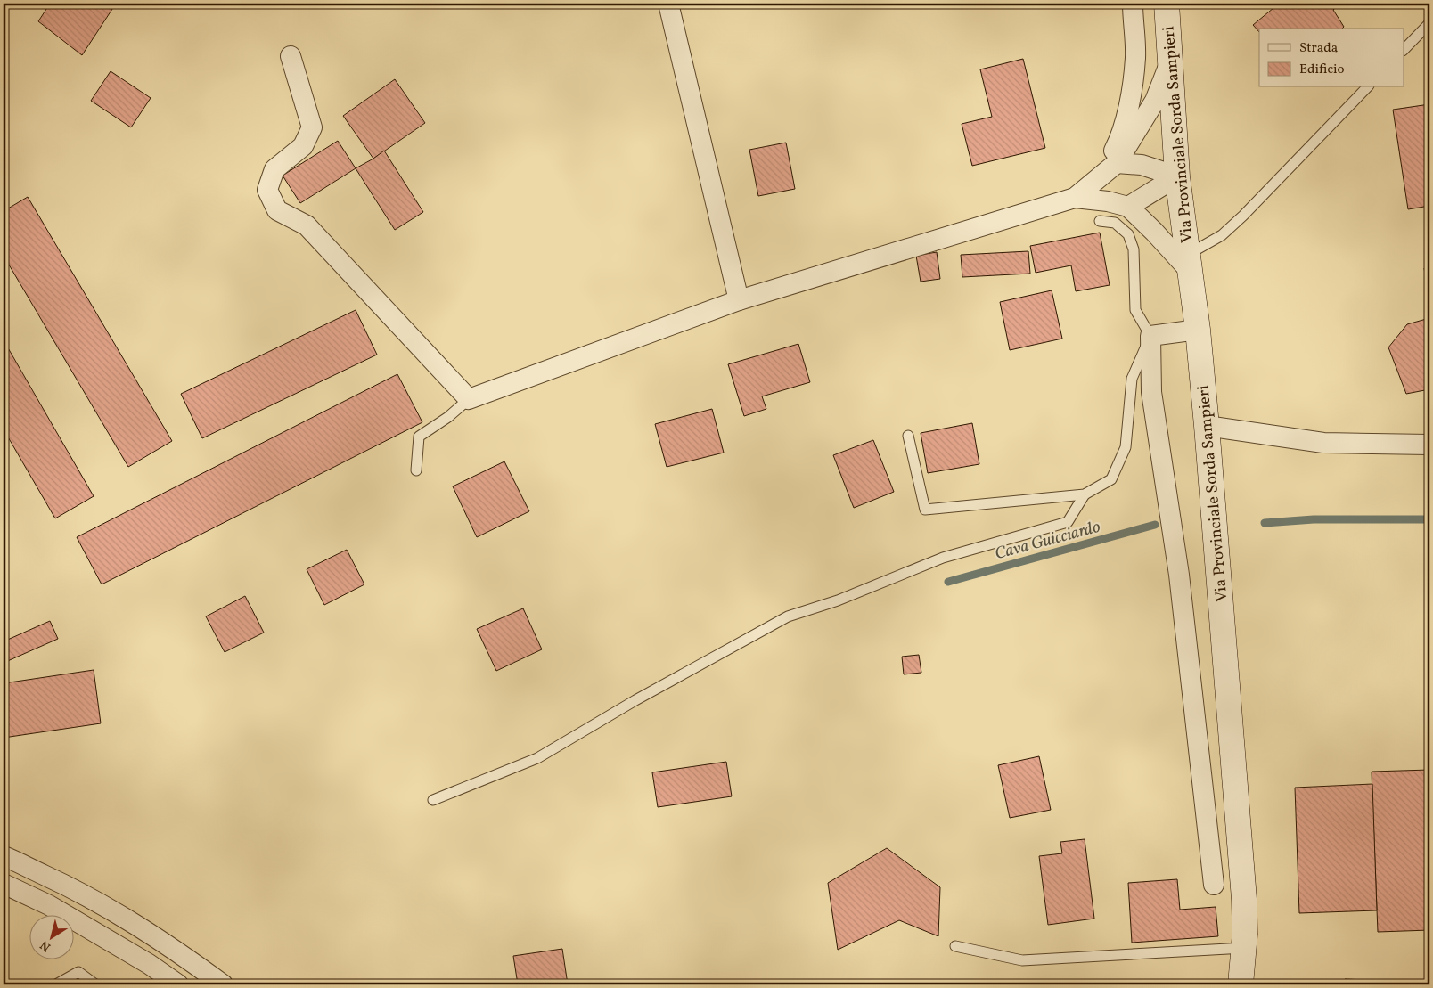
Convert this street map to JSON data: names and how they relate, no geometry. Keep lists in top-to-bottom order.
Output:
{
  "streets": {
    "street": ["Via Provinciale Sorda Sampieri"]
  },
  "water": ["Cava Guicciardo"],
  "legend": ["Strada", "Edificio"],
  "north": "bottom left"
}
